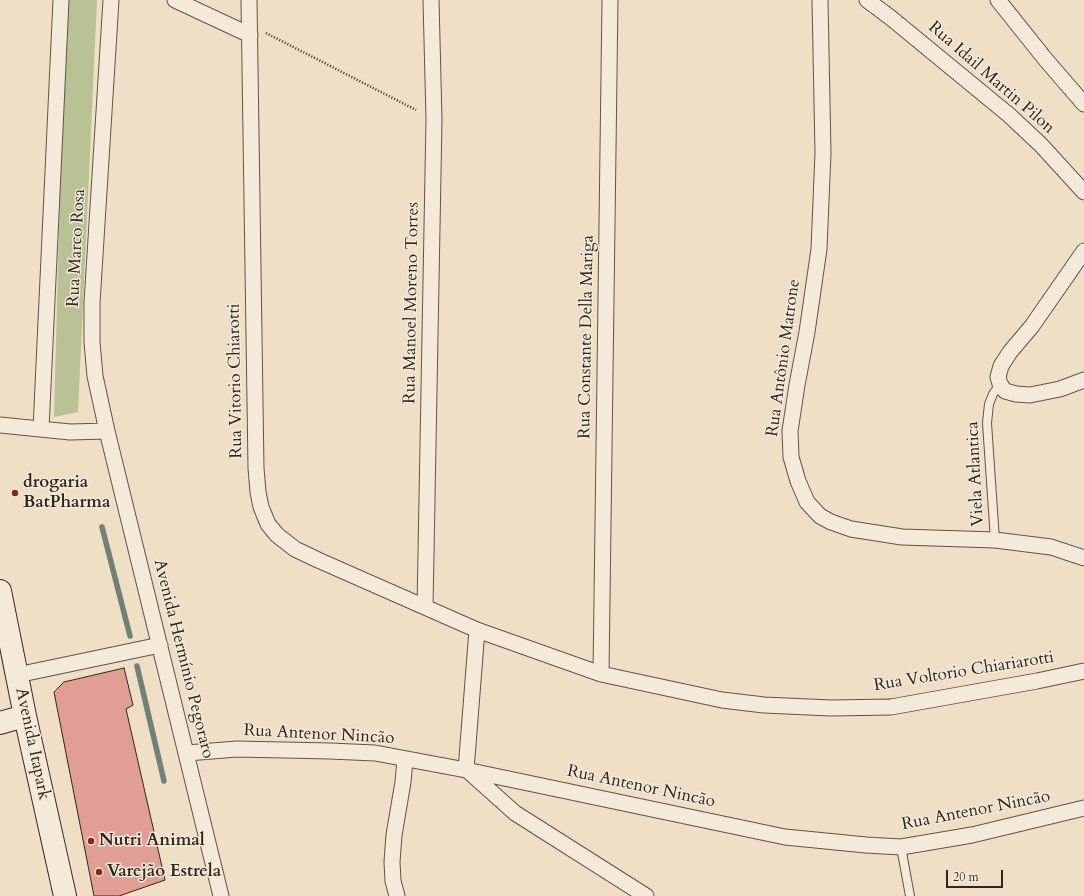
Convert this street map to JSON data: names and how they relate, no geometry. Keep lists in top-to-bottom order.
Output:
{
  "streets": {
    "main road": ["Avenida Itapark"],
    "street": [
      "Rua Idail Martin Pilon",
      "Rua Marco Rosa",
      "Rua Manoel Moreno Torres",
      "Rua Constante Della Mariga",
      "Rua Antônio Matrone",
      "Rua Vitorio Chiarotti",
      "Avenida Hermínio Pegoraro",
      "Rua Voltorio Chiariarotti",
      "Rua Antenor Nincão"
    ],
    "lane": ["Viela Atlantica"]
  },
  "crossings": [
    ["Rua Marco Rosa", "Avenida Hermínio Pegoraro"],
    ["Rua Manoel Moreno Torres", "Rua Vitorio Chiarotti"],
    ["Rua Constante Della Mariga", "Rua Voltorio Chiariarotti"],
    ["Rua Antônio Matrone", "Viela Atlantica"],
    ["Rua Vitorio Chiarotti", "Rua Voltorio Chiariarotti"],
    ["Avenida Hermínio Pegoraro", "Rua Antenor Nincão"]
  ],
  "places": ["drogaria BatPharma", "Nutri Animal", "Varejão Estrela"],
  "scale_bar": "20 m"
}
